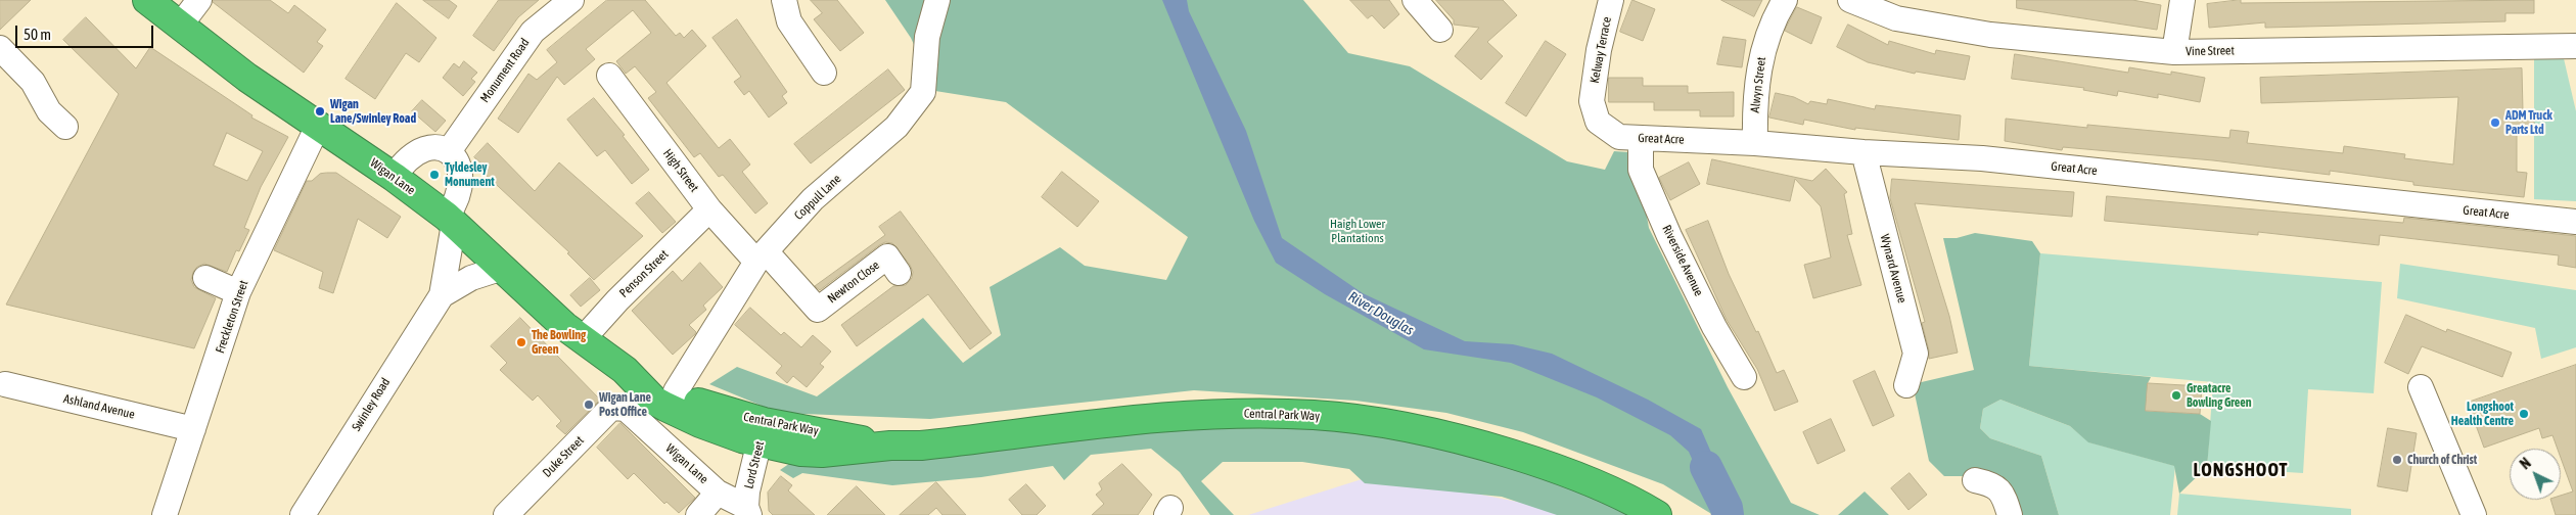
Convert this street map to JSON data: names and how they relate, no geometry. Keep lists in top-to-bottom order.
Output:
{
  "streets": {
    "highway": ["Wigan Lane", "Central Park Way"],
    "street": [
      "Kelway Terrace",
      "Vine Street",
      "Monument Road",
      "Alwyn Street",
      "Great Acre",
      "High Street",
      "Coppull Lane",
      "Riverside Avenue",
      "Wynard Avenue",
      "Penson Street",
      "Newton Close",
      "Freckleton Street",
      "Swinley Road",
      "Ashland Avenue",
      "Duke Street",
      "Lord Street"
    ]
  },
  "crossings": [
    ["Kelway Terrace", "Great Acre"],
    ["Alwyn Street", "Great Acre"],
    ["Great Acre", "Riverside Avenue"],
    ["Great Acre", "Wynard Avenue"],
    ["High Street", "Coppull Lane"],
    ["High Street", "Penson Street"],
    ["High Street", "Newton Close"],
    ["Wigan Lane", "Coppull Lane"],
    ["Wigan Lane", "Penson Street"],
    ["Wigan Lane", "Freckleton Street"],
    ["Wigan Lane", "Swinley Road"],
    ["Wigan Lane", "Central Park Way"],
    ["Wigan Lane", "Duke Street"],
    ["Wigan Lane", "Lord Street"],
    ["Coppull Lane", "Newton Close"],
    ["Coppull Lane", "Central Park Way"],
    ["Freckleton Street", "Ashland Avenue"],
    ["Central Park Way", "Lord Street"]
  ],
  "districts": ["LONGSHOOT"],
  "water": ["River Douglas"],
  "parks": ["Haigh Lower Plantations"],
  "places": [
    "Wigan Lane/Swinley Road",
    "ADM Truck Parts Ltd",
    "Tyldesley Monument",
    "The Bowling Green",
    "Greatacre Bowling Green",
    "Wigan Lane Post Office",
    "Longshoot Health Centre",
    "Church of Christ"
  ],
  "scale_bar": "50 m",
  "north": "top left"
}
